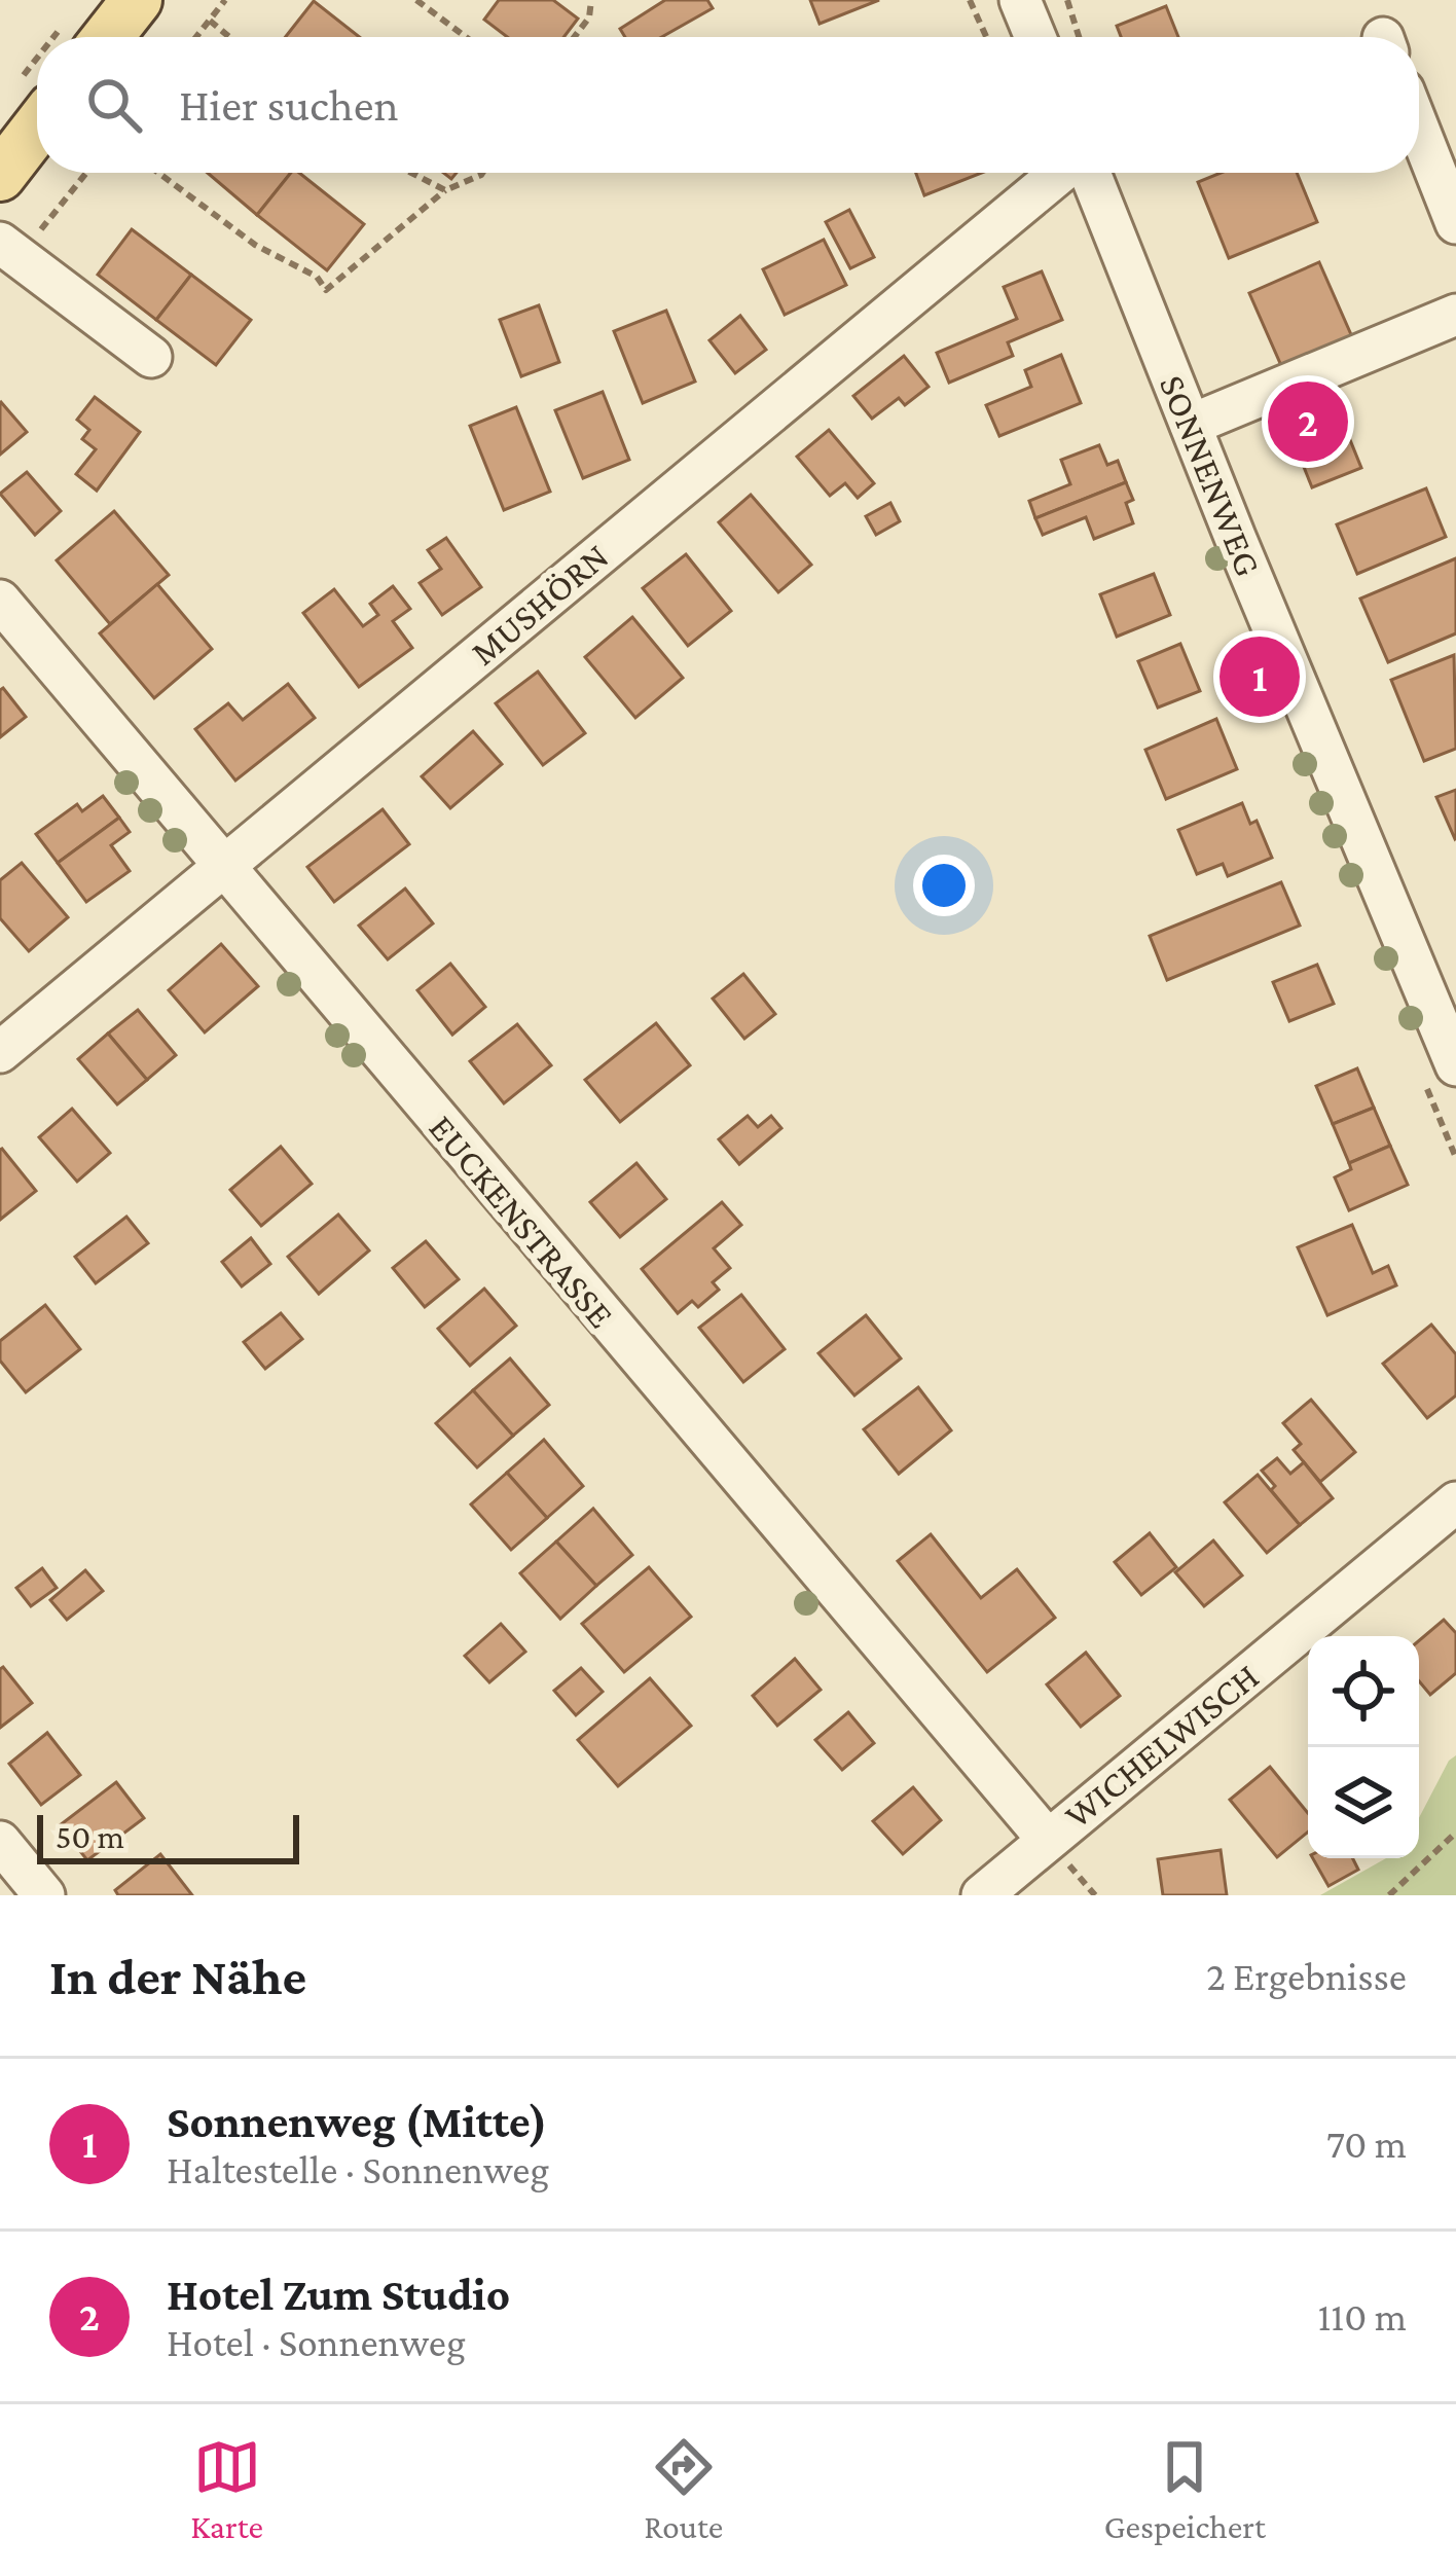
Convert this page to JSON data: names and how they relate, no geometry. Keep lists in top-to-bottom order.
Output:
{
  "streets": {
    "street": [
      "SONNENWEG",
      "MUSHÖRN",
      "EUCKENSTRASSE",
      "WICHELWISCH"
    ]
  },
  "crossings": [
    ["MUSHÖRN", "EUCKENSTRASSE"],
    ["EUCKENSTRASSE", "WICHELWISCH"]
  ],
  "scale_bar": "50 m",
  "page": {
    "search": "Hier suchen",
    "pins": ["2", "1"],
    "scale": "50 m",
    "heading": ["In der Nähe", "2 Ergebnisse"],
    "list": [
      {
        "mark": "1",
        "name": "Sonnenweg (Mitte)",
        "note": "Haltestelle · Sonnenweg",
        "value": "70 m"
      },
      {
        "mark": "2",
        "name": "Hotel Zum Studio",
        "note": "Hotel · Sonnenweg",
        "value": "110 m"
      }
    ],
    "nav": ["Karte", "Route", "Gespeichert"]
  }
}
